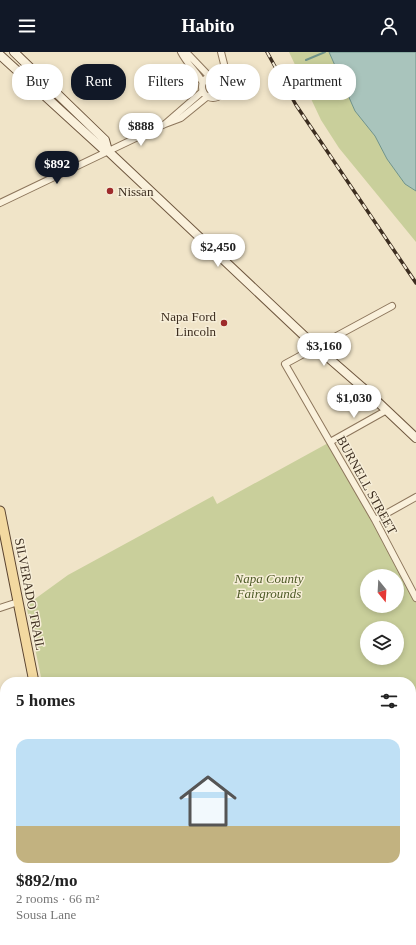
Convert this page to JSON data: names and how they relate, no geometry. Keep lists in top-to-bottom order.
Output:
{
  "streets": {
    "main road": ["SILVERADO TRAIL"],
    "street": ["BURNELL STREET"]
  },
  "parks": ["Napa County Fairgrounds"],
  "places": ["Nissan", "Napa Ford Lincoln"],
  "north": "bottom",
  "page": {
    "header": "Habito",
    "chip": [
      "Buy",
      "Rent",
      "Filters",
      "New",
      "Apartment"
    ],
    "price": [
      "$888",
      "$892",
      "$2,450",
      "$3,160",
      "$1,030"
    ],
    "heading": "5 homes",
    "list": [
      {
        "name": "$892/mo",
        "note": "2 rooms · 66 m² · Sousa Lane"
      }
    ]
  }
}
